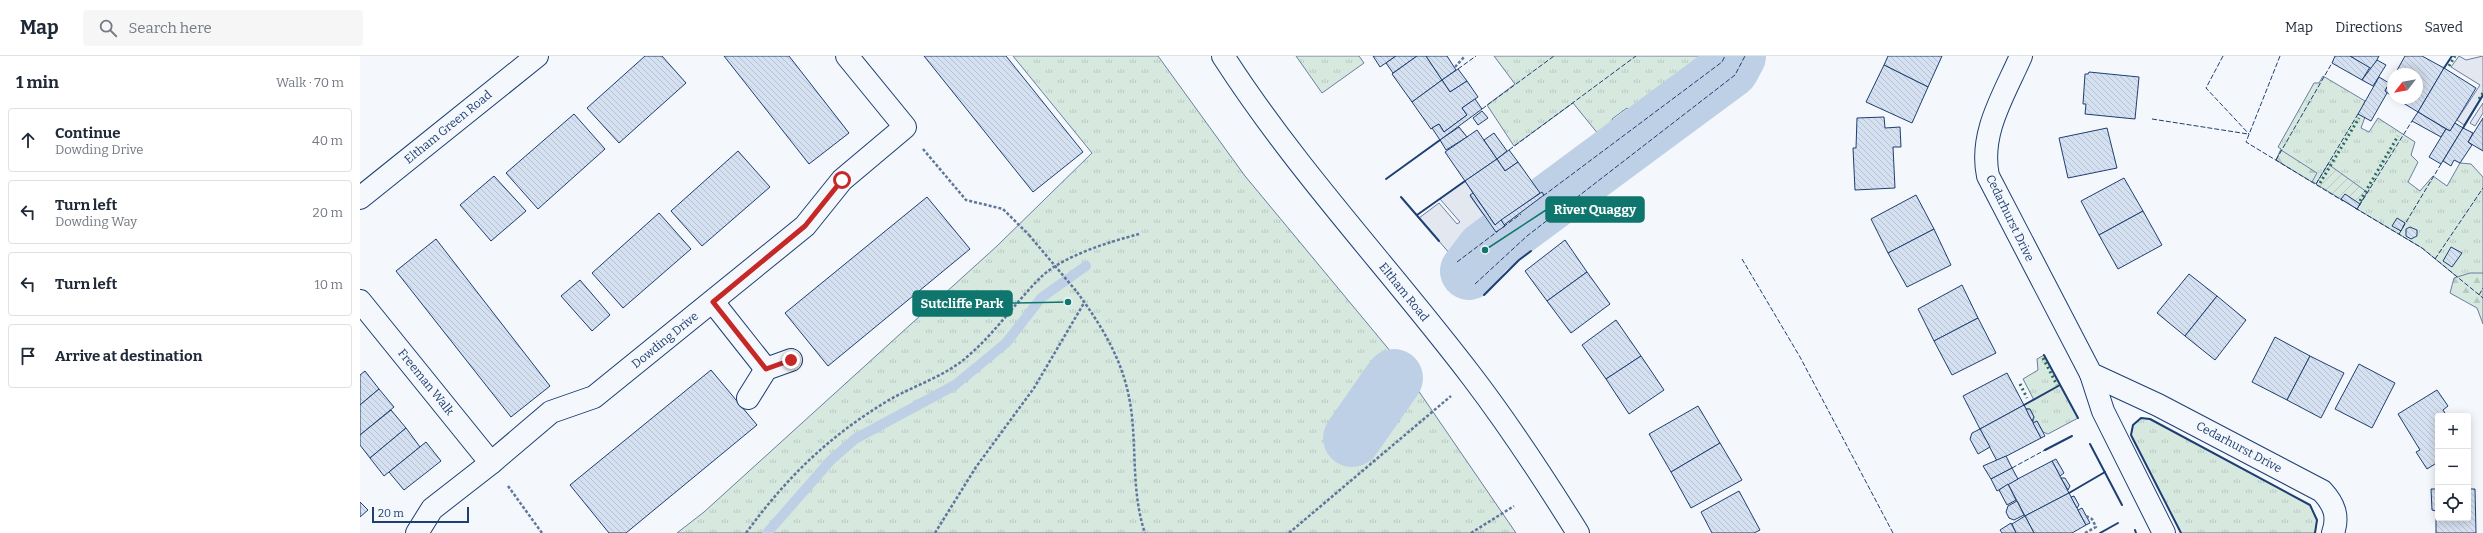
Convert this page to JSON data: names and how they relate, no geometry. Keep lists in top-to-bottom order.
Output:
{
  "streets": {
    "main road": [
      "Eltham Green Road",
      "Cedarhurst Drive",
      "Eltham Road",
      "Dowding Drive",
      "Freeman Walk"
    ]
  },
  "crossings": [
    ["Dowding Drive", "Freeman Walk"]
  ],
  "places": ["River Quaggy", "Sutcliffe Park"],
  "scale_bar": "20 m",
  "north": "bottom left",
  "page": {
    "header": "Map",
    "search": "Search here",
    "nav": ["Map", "Directions", "Saved"],
    "heading": ["1 min", "Walk · 70 m"],
    "list": [
      ["Continue", "Dowding Drive", "40 m"],
      ["Turn left", "Dowding Way", "20 m"],
      ["Turn left", "10 m"],
      "Arrive at destination"
    ],
    "map_buttons": ["+", "−"],
    "scale": "20 m"
  }
}
